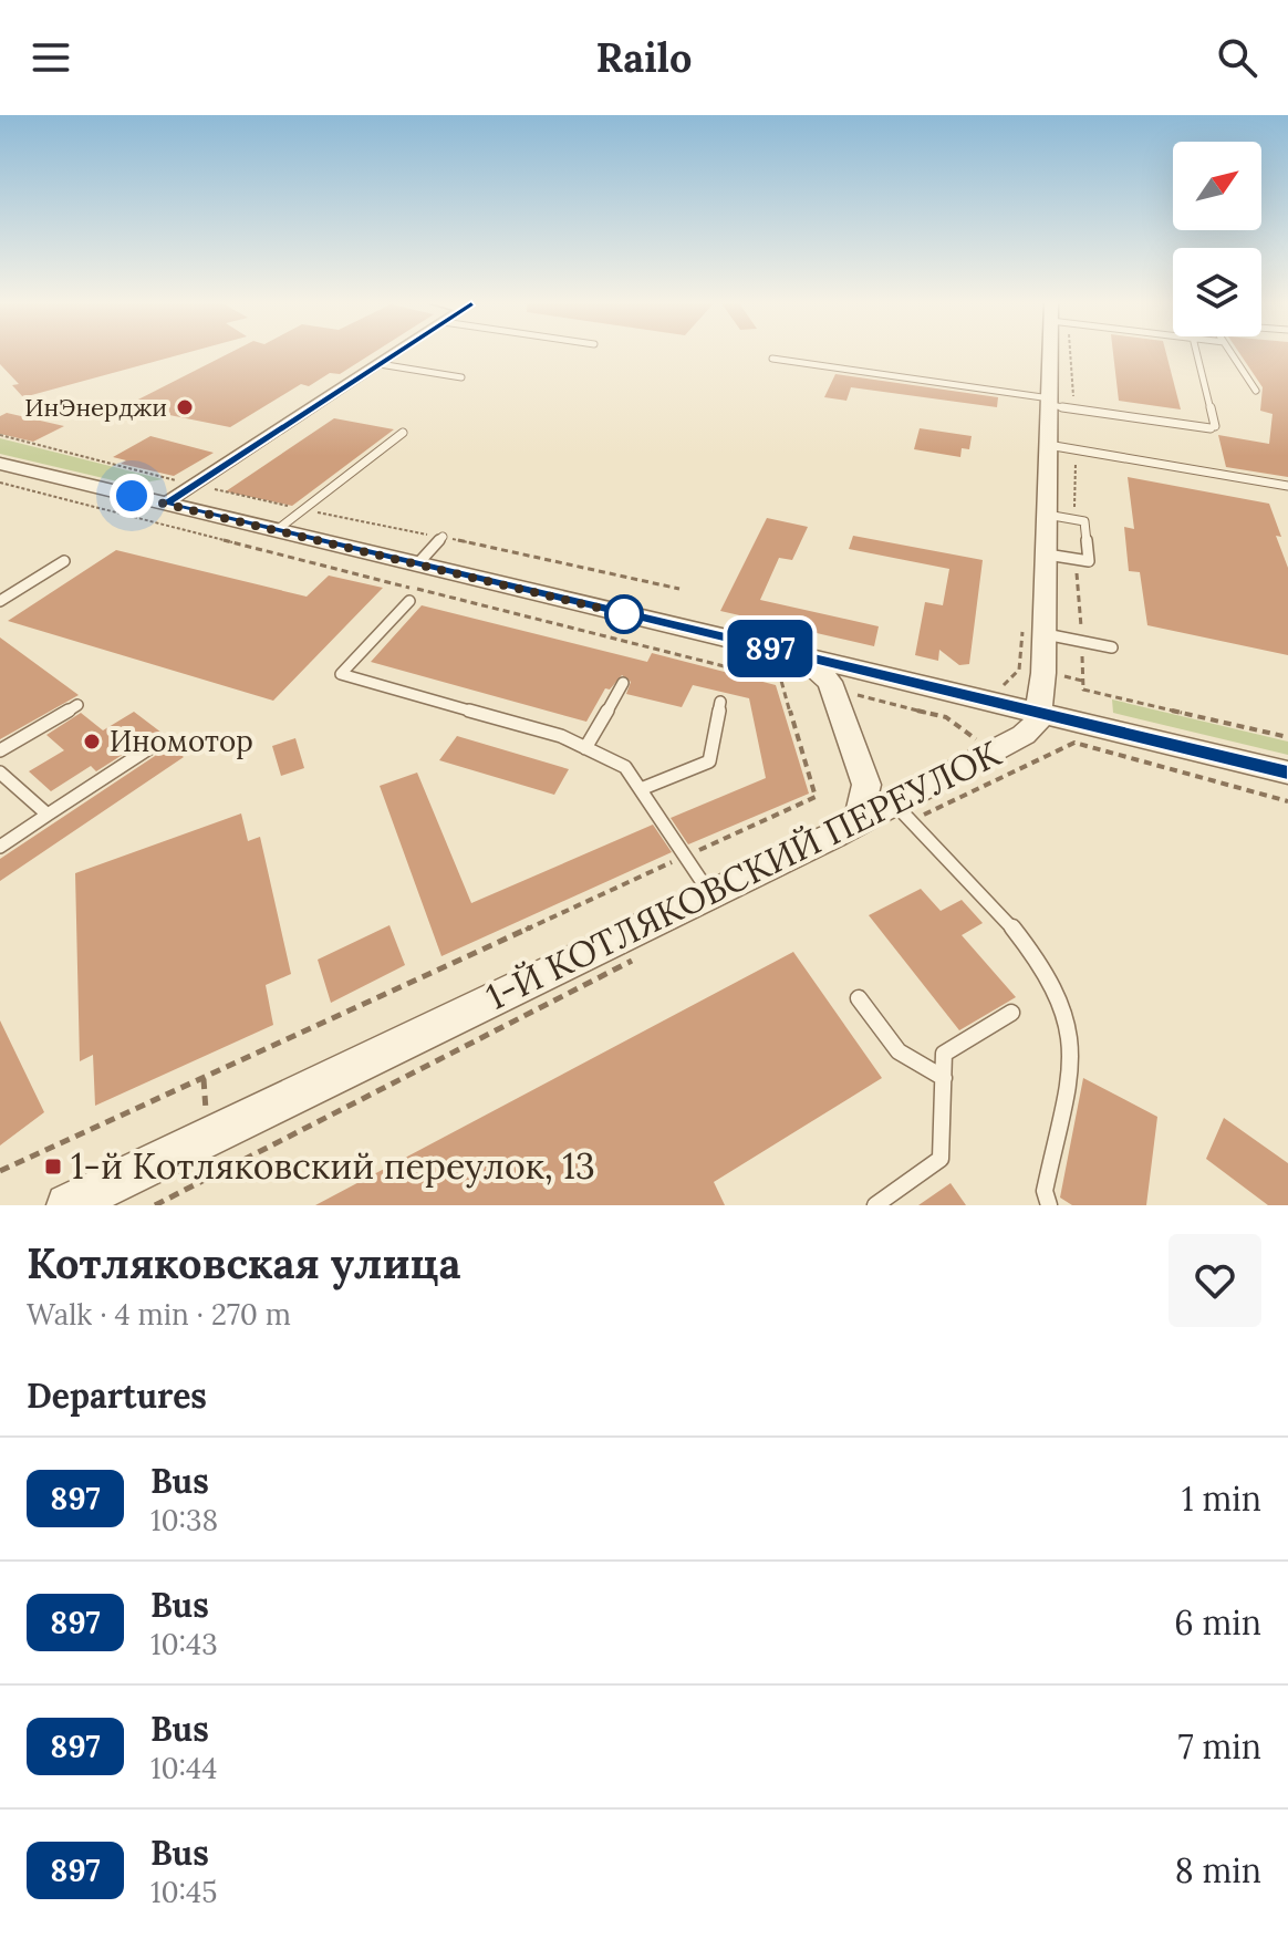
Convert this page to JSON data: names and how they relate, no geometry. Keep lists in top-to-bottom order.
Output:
{
  "streets": {
    "street": ["1-Й КОТЛЯКОВСКИЙ ПЕРЕУЛОК"]
  },
  "places": {
    "other": ["ИнЭнерджи", "Иномотор"],
    "transit": ["1-й Котляковский переулок, 13"]
  },
  "lines": ["bus line 897"],
  "north": "top right",
  "page": {
    "header": "Railo",
    "on_map": "897",
    "heading": [
      ["Котляковская улица", "Walk · 4 min · 270 m"],
      "Departures"
    ],
    "list": [
      {
        "mark": "897",
        "name": "Bus",
        "note": "10:38",
        "value": "1 min"
      },
      {
        "mark": "897",
        "name": "Bus",
        "note": "10:43",
        "value": "6 min"
      },
      {
        "mark": "897",
        "name": "Bus",
        "note": "10:44",
        "value": "7 min"
      },
      {
        "mark": "897",
        "name": "Bus",
        "note": "10:45",
        "value": "8 min"
      }
    ]
  }
}
